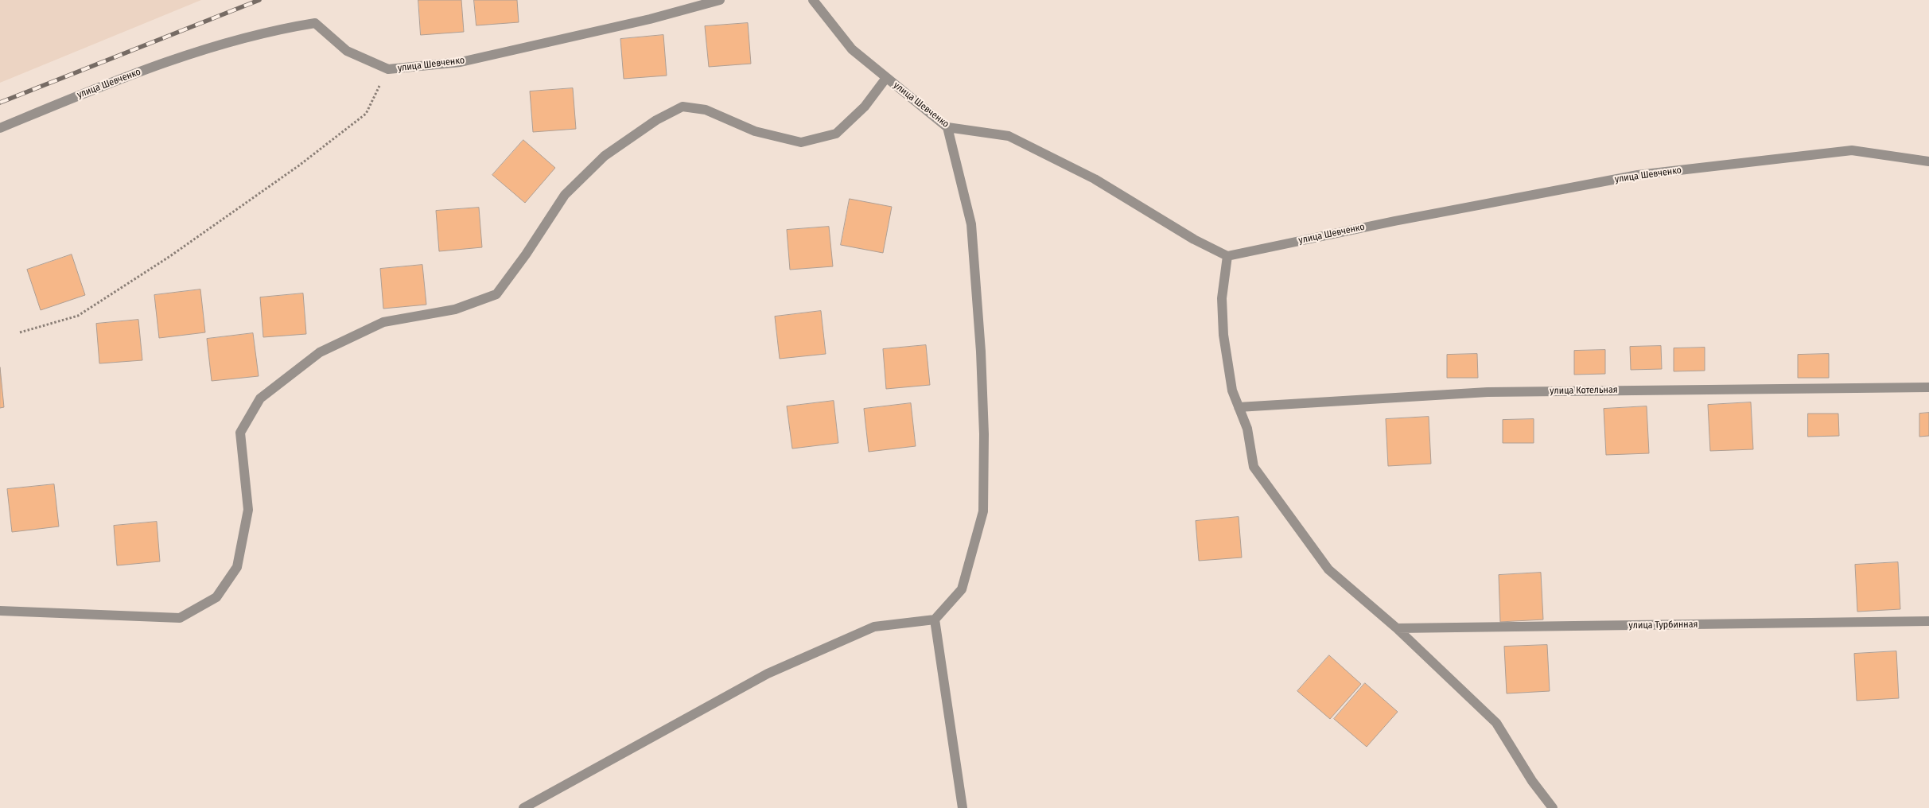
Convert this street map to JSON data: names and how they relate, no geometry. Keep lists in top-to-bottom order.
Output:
{
  "streets": {
    "street": ["улица Шевченко", "улица Котельная", "улица Турбинная"]
  }
}
